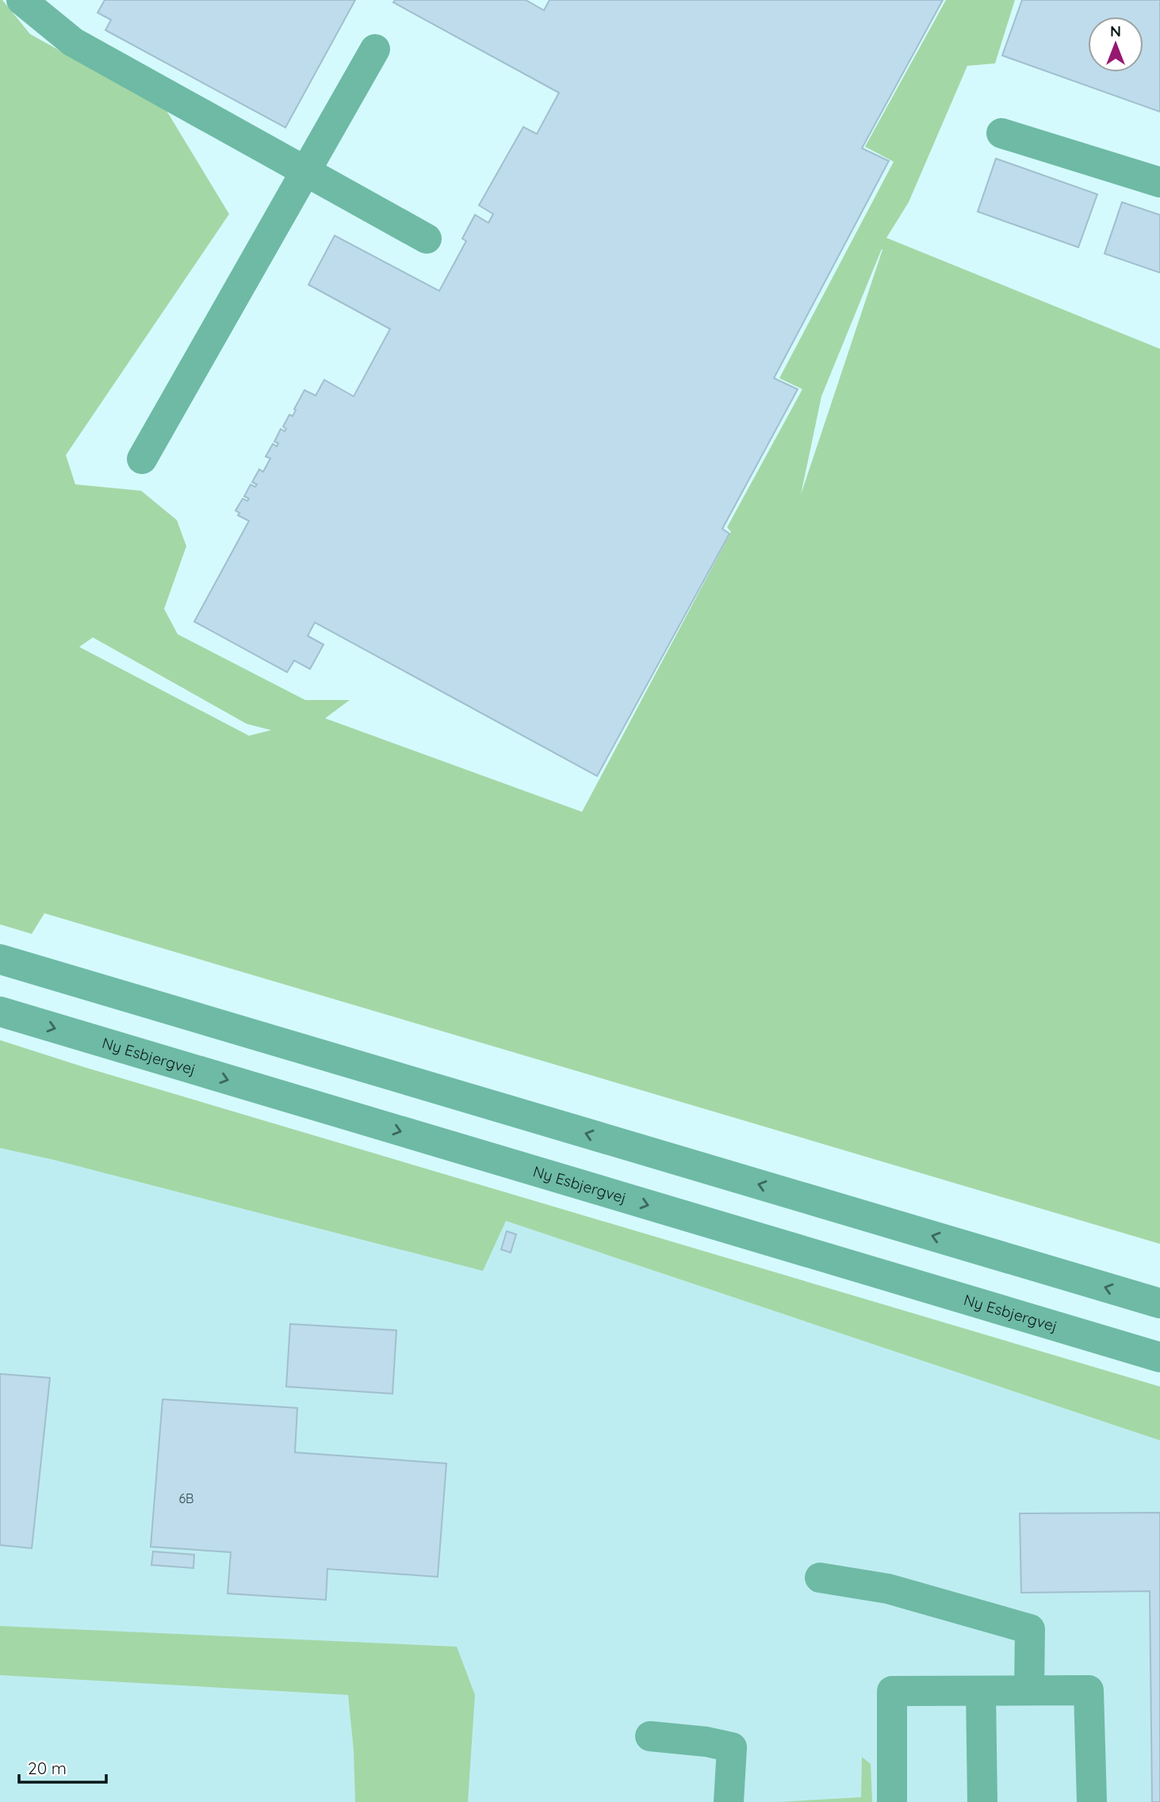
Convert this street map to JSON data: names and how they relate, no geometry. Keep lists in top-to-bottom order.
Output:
{
  "streets": {
    "street": ["Ny Esbjergvej"]
  },
  "house_numbers": ["6B"],
  "scale_bar": "20 m",
  "north": "top"
}
